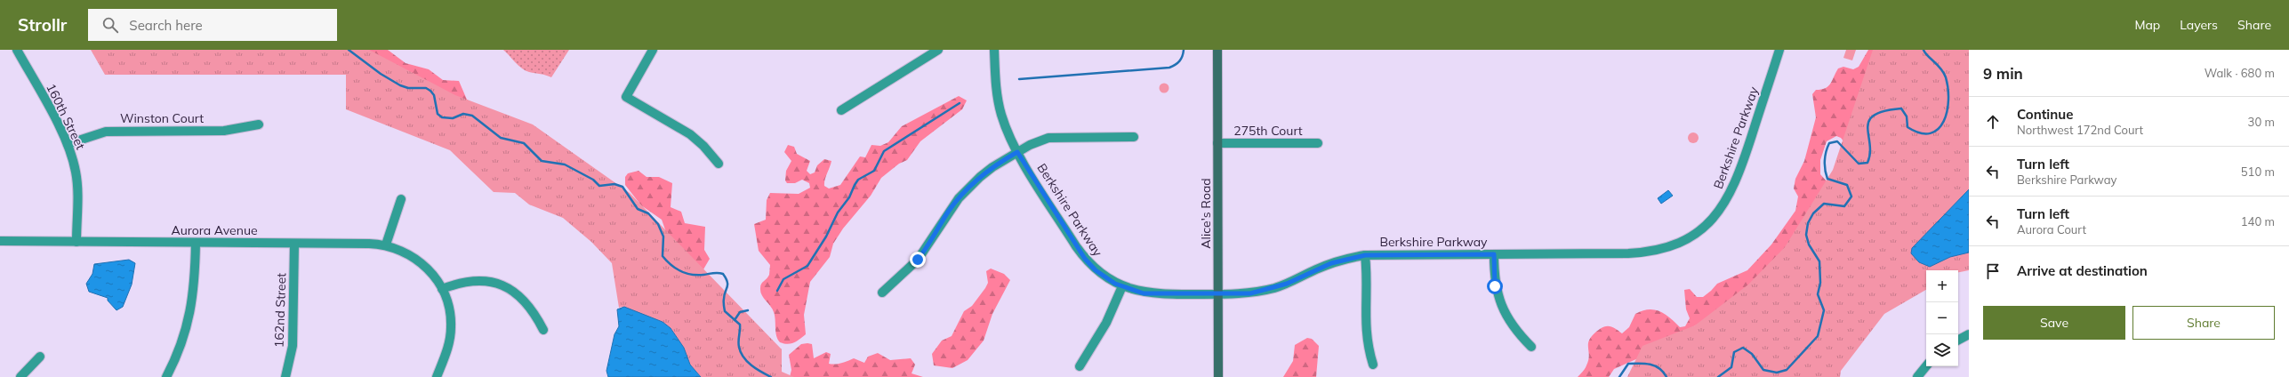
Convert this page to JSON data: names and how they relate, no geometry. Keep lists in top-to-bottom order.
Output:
{
  "streets": {
    "main road": ["Alice's Road"],
    "street": [
      "160th Street",
      "Winston Court",
      "275th Court",
      "Berkshire Parkway",
      "Aurora Avenue",
      "162nd Street"
    ]
  },
  "crossings": [
    ["160th Street", "Winston Court"],
    ["160th Street", "Aurora Avenue"],
    ["275th Court", "Alice's Road"],
    ["Berkshire Parkway", "Alice's Road"],
    ["Aurora Avenue", "162nd Street"]
  ],
  "page": {
    "header": "Strollr",
    "search": "Search here",
    "nav": ["Map", "Layers", "Share"],
    "heading": ["9 min", "Walk · 680 m"],
    "list": [
      ["Continue", "Northwest 172nd Court", "30 m"],
      ["Turn left", "Berkshire Parkway", "510 m"],
      ["Turn left", "Aurora Court", "140 m"],
      "Arrive at destination"
    ],
    "map_buttons": ["+", "−"],
    "buttons": ["Save", "Share"]
  }
}
